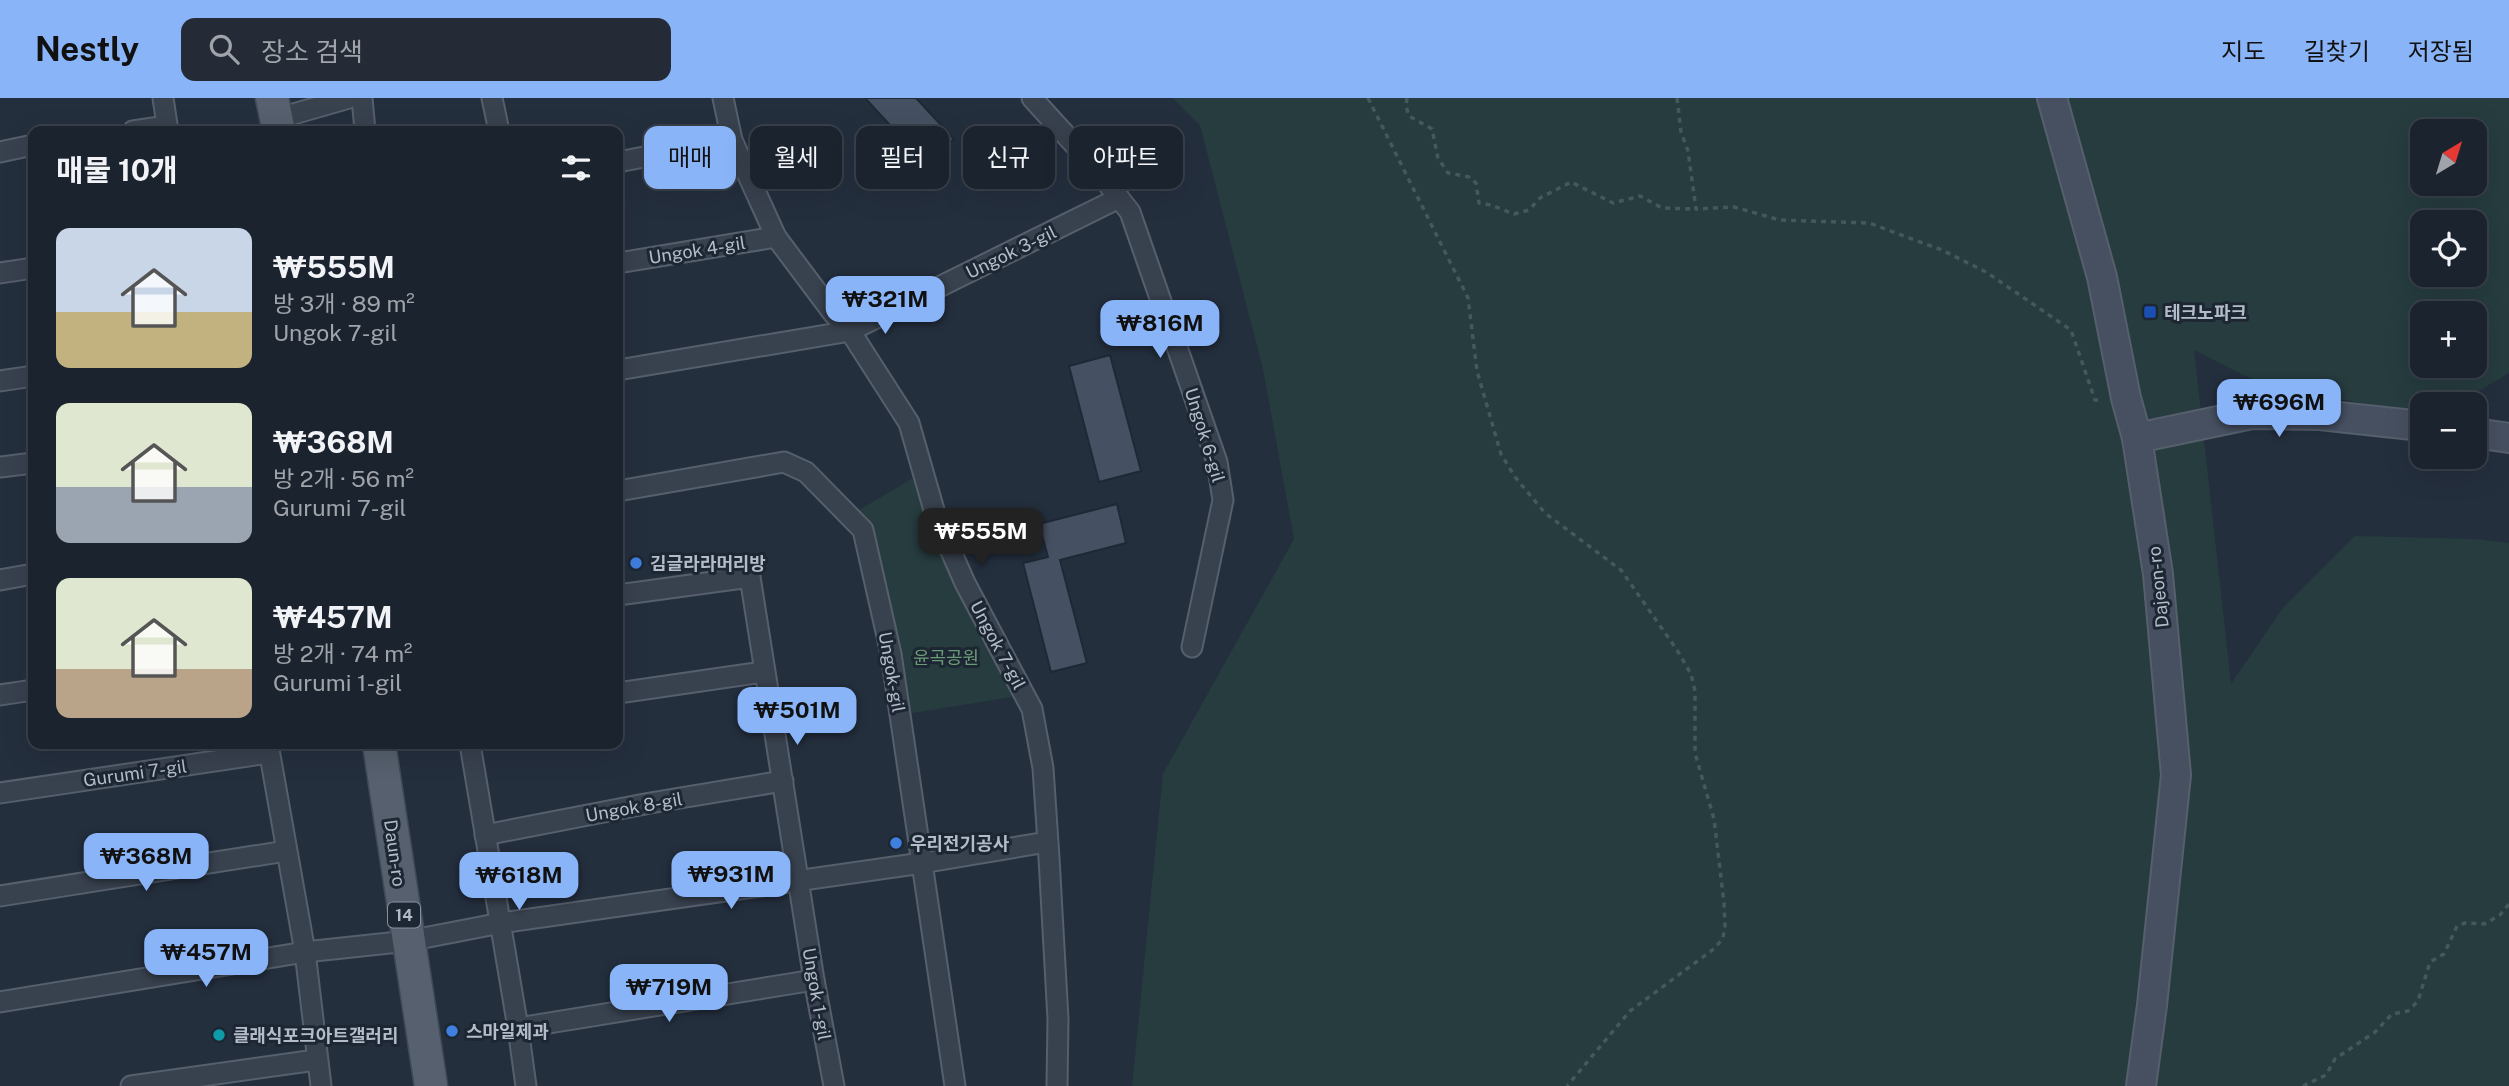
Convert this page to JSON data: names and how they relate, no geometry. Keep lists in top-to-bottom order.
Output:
{
  "streets": {
    "main road": ["Dajeon-ro", "Daun-ro", "14"],
    "street": [
      "Ungok 4-gil",
      "Ungok 3-gil",
      "Ungok 6-gil",
      "Ungok 7-gil",
      "Ungok-gil",
      "Gurumi 7-gil",
      "Ungok 8-gil",
      "Ungok 1-gil"
    ]
  },
  "crossings": [
    ["Ungok 4-gil", "Ungok 7-gil"],
    ["Ungok 3-gil", "Ungok 6-gil"],
    ["Ungok 3-gil", "Ungok 7-gil"],
    ["Ungok 8-gil", "Ungok 1-gil"]
  ],
  "parks": ["윤곡공원"],
  "places": {
    "transit": ["테크노파크"],
    "other": [
      "김글라라머리방",
      "우리전기공사",
      "스마일제과",
      "클래식포크아트갤러리"
    ]
  },
  "north": "top right",
  "page": {
    "header": "Nestly",
    "search": "장소 검색",
    "nav": ["지도", "길찾기", "저장됨"],
    "map_buttons": ["+", "−"],
    "chip": [
      "매매",
      "월세",
      "필터",
      "신규",
      "아파트"
    ],
    "heading": "매물 10개",
    "list": [
      {
        "name": "₩555M",
        "note": "방 3개 · 89 m² · Ungok 7-gil"
      },
      {
        "name": "₩368M",
        "note": "방 2개 · 56 m² · Gurumi 7-gil"
      },
      {
        "name": "₩457M",
        "note": "방 2개 · 74 m² · Gurumi 1-gil"
      }
    ],
    "price": [
      "₩321M",
      "₩816M",
      "₩696M",
      "₩555M",
      "₩501M",
      "₩368M",
      "₩931M",
      "₩618M",
      "₩457M",
      "₩719M"
    ]
  }
}
